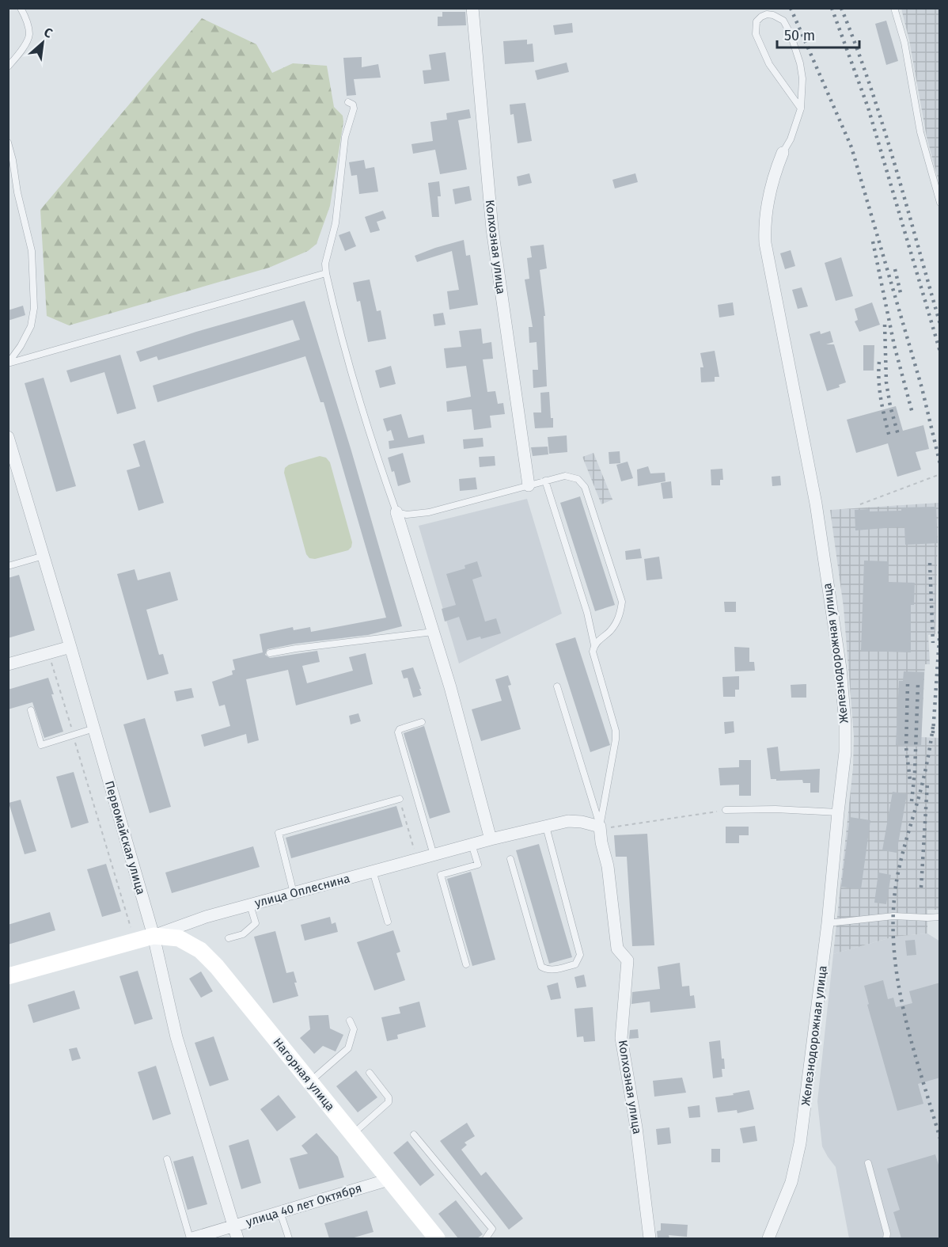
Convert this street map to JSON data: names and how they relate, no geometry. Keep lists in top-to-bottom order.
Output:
{
  "streets": {
    "main road": ["улица Оплеснина", "Нагорная улица"],
    "street": [
      "Колхозная улица",
      "Железнодорожная улица",
      "Первомайская улица",
      "улица 40 лет Октября"
    ]
  },
  "crossings": [
    ["Колхозная улица", "улица Оплеснина"],
    ["Первомайская улица", "улица Оплеснина"],
    ["Первомайская улица", "Нагорная улица"],
    ["Первомайская улица", "улица 40 лет Октября"],
    ["улица Оплеснина", "Нагорная улица"],
    ["Нагорная улица", "улица 40 лет Октября"]
  ],
  "scale_bar": "50 m",
  "north": "top right"
}
